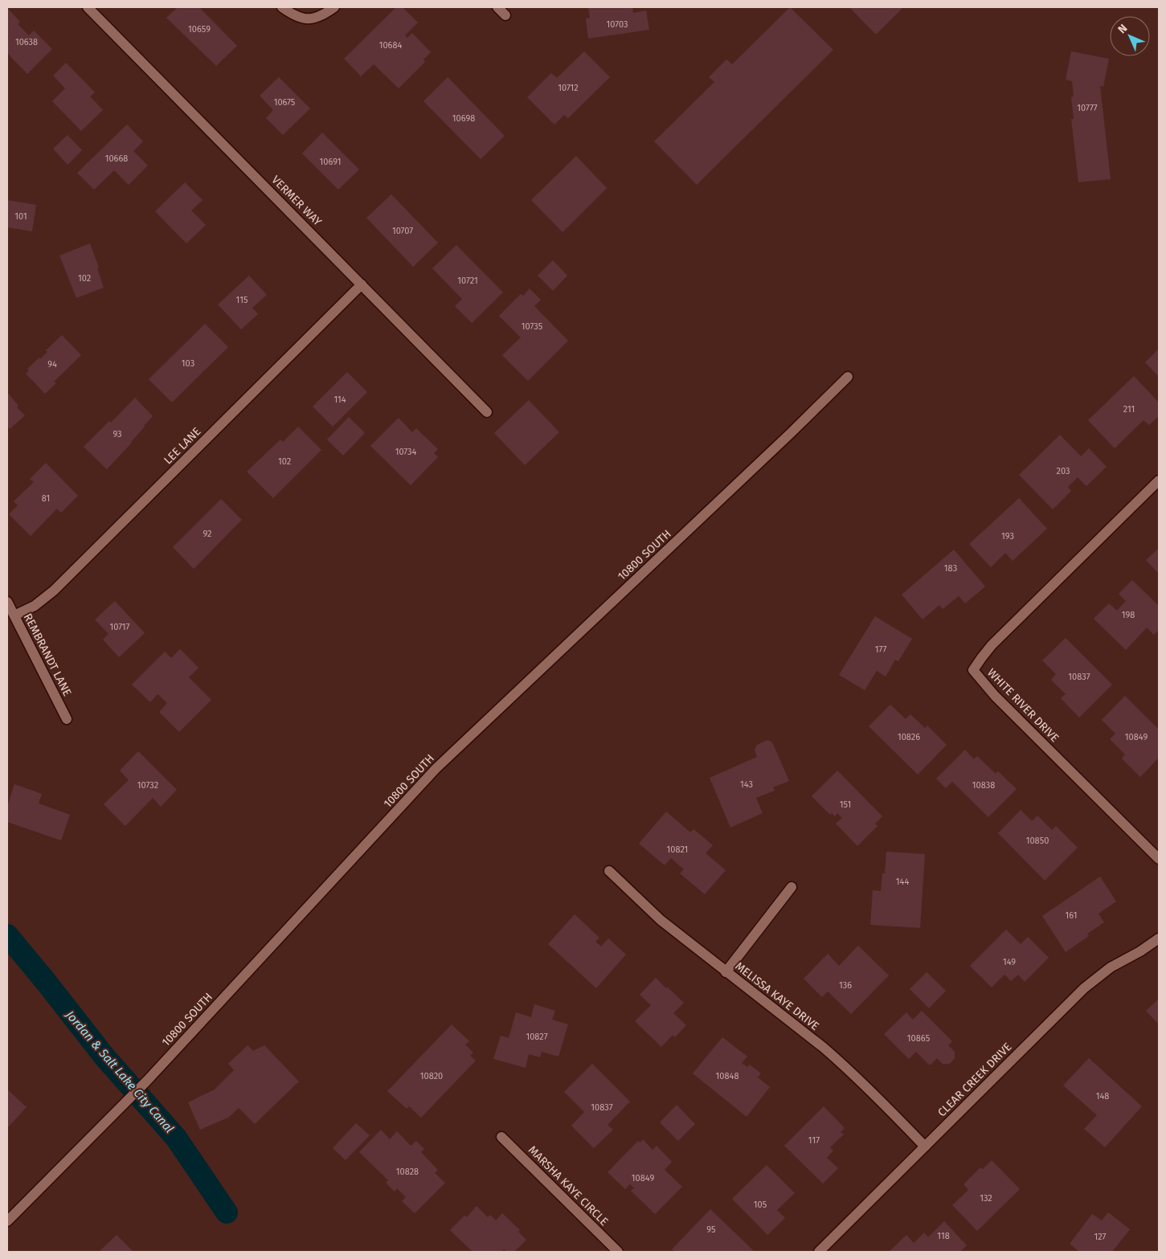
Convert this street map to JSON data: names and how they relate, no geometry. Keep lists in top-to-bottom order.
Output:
{
  "streets": {
    "street": [
      "VERMER WAY",
      "LEE LANE",
      "10800 SOUTH",
      "REMBRANDT LANE",
      "WHITE RIVER DRIVE",
      "MELISSA KAYE DRIVE",
      "CLEAR CREEK DRIVE",
      "MARSHA KAYE CIRCLE"
    ]
  },
  "crossings": [
    ["VERMER WAY", "LEE LANE"],
    ["LEE LANE", "REMBRANDT LANE"],
    ["MELISSA KAYE DRIVE", "CLEAR CREEK DRIVE"]
  ],
  "water": ["Jordan & Salt Lake City Canal"],
  "house_numbers": [
    "10703",
    "10659",
    "10638",
    "10684",
    "10712",
    "10675",
    "10777",
    "10698",
    "10668",
    "10691",
    "101",
    "10707",
    "102",
    "10721",
    "115",
    "10735",
    "103",
    "94",
    "114",
    "211",
    "93",
    "10734",
    "102",
    "203",
    "81",
    "92",
    "193",
    "183",
    "198",
    "10717",
    "177",
    "10837",
    "10826",
    "10849",
    "143",
    "10732",
    "10838",
    "151",
    "10850",
    "10821",
    "144",
    "161",
    "149",
    "136",
    "10827",
    "10865",
    "10820",
    "10848",
    "148",
    "10837",
    "117",
    "10828",
    "10849",
    "132",
    "105",
    "95",
    "118",
    "127"
  ],
  "north": "top left"
}
